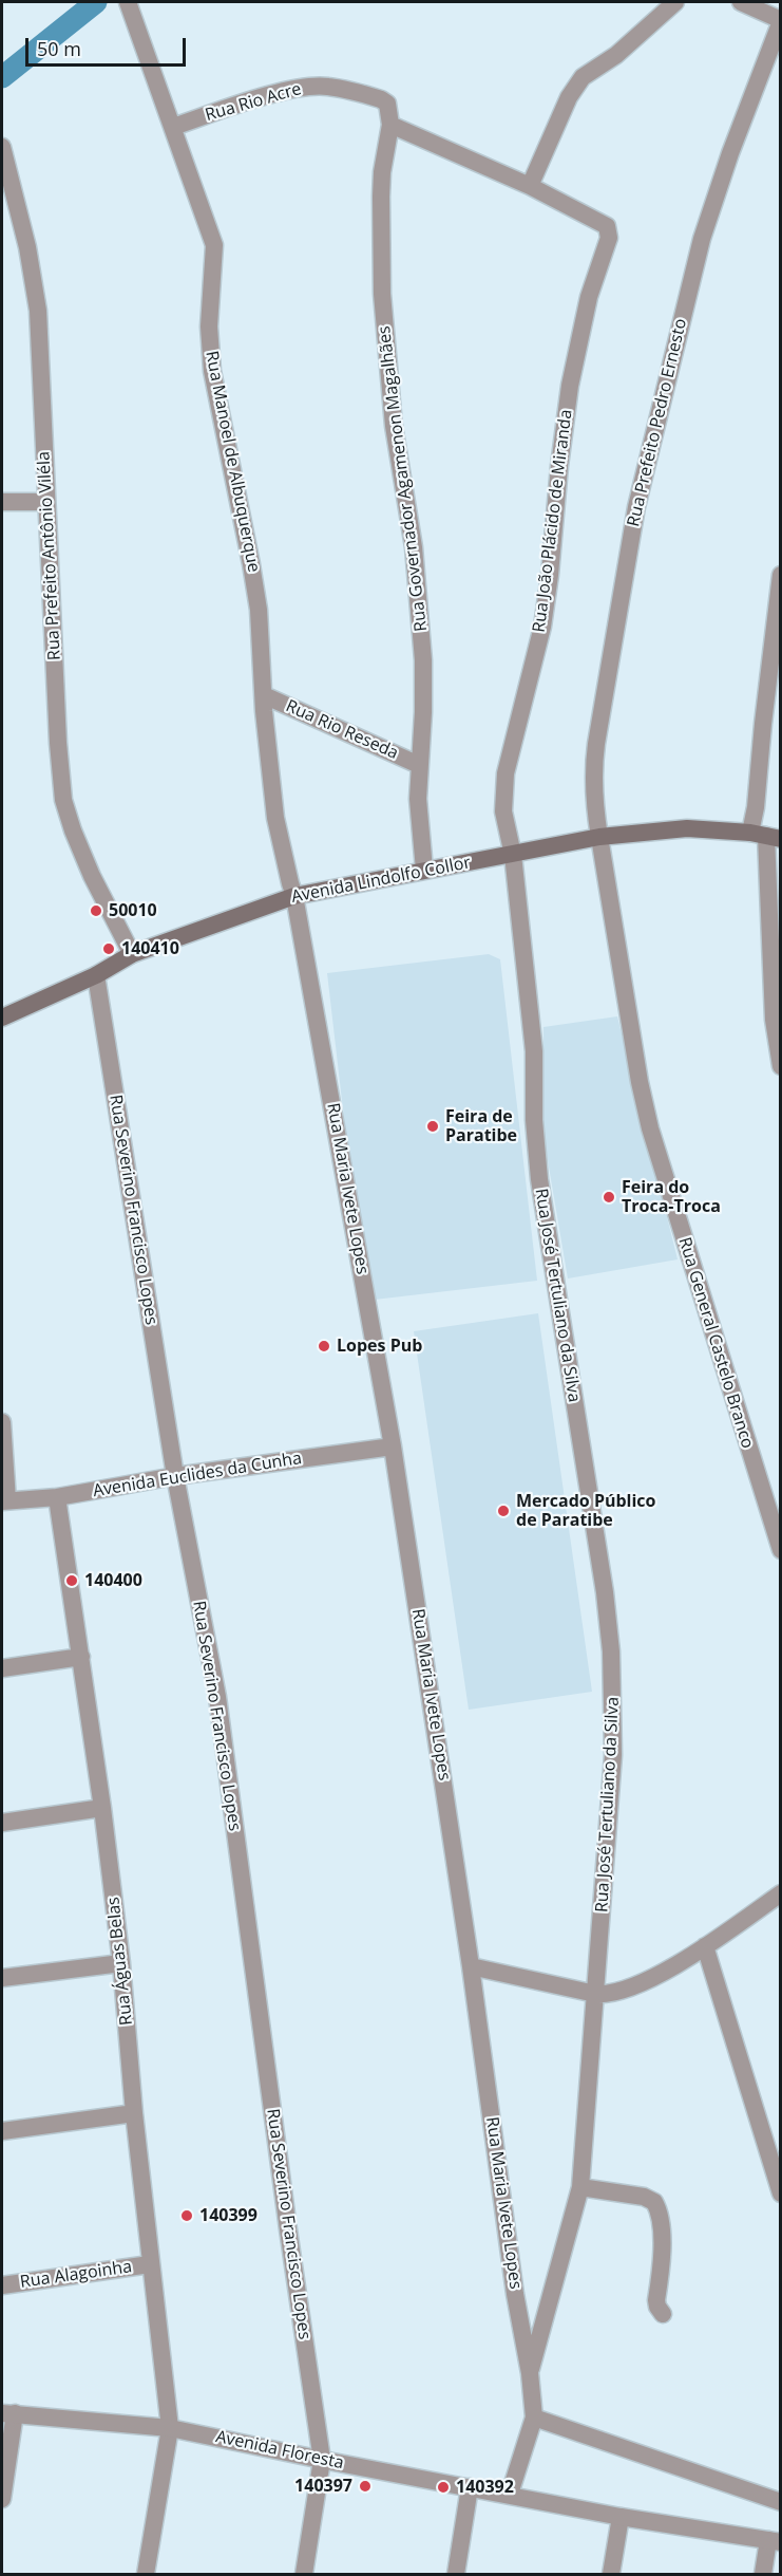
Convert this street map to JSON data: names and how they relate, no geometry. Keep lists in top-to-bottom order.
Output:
{
  "streets": {
    "main road": ["Avenida Lindolfo Collor"],
    "street": [
      "Rua Rio Acre",
      "Rua Prefeito Pedro Ernesto",
      "Rua Manoel de Albuquerque",
      "Rua Governador Agamenon Magalhães",
      "Rua João Plácido de Miranda",
      "Rua Prefeito Antônio Viléla",
      "Rua Rio Reseda",
      "Rua Maria Ivete Lopes",
      "Rua Severino Francisco Lopes",
      "Rua José Tertuliano da Silva",
      "Rua General Castelo Branco",
      "Avenida Euclides da Cunha",
      "Rua Águas Belas",
      "Rua Alagoinha",
      "Avenida Floresta"
    ]
  },
  "crossings": [
    ["Rua Rio Acre", "Rua Manoel de Albuquerque"],
    ["Rua Rio Acre", "Rua Governador Agamenon Magalhães"],
    ["Rua Prefeito Pedro Ernesto", "Avenida Lindolfo Collor"],
    ["Rua Prefeito Pedro Ernesto", "Rua General Castelo Branco"],
    ["Rua Manoel de Albuquerque", "Rua Rio Reseda"],
    ["Rua Manoel de Albuquerque", "Avenida Lindolfo Collor"],
    ["Rua Manoel de Albuquerque", "Rua Maria Ivete Lopes"],
    ["Rua Governador Agamenon Magalhães", "Rua Rio Reseda"],
    ["Rua Governador Agamenon Magalhães", "Avenida Lindolfo Collor"],
    ["Rua João Plácido de Miranda", "Avenida Lindolfo Collor"],
    ["Rua João Plácido de Miranda", "Rua José Tertuliano da Silva"],
    ["Rua Prefeito Antônio Viléla", "Avenida Lindolfo Collor"],
    ["Avenida Lindolfo Collor", "Rua Maria Ivete Lopes"],
    ["Avenida Lindolfo Collor", "Rua Severino Francisco Lopes"],
    ["Avenida Lindolfo Collor", "Rua José Tertuliano da Silva"],
    ["Avenida Lindolfo Collor", "Rua General Castelo Branco"],
    ["Rua Maria Ivete Lopes", "Rua José Tertuliano da Silva"],
    ["Rua Maria Ivete Lopes", "Avenida Euclides da Cunha"],
    ["Rua Maria Ivete Lopes", "Avenida Floresta"],
    ["Rua Severino Francisco Lopes", "Avenida Euclides da Cunha"],
    ["Rua Severino Francisco Lopes", "Avenida Floresta"],
    ["Avenida Euclides da Cunha", "Rua Águas Belas"],
    ["Rua Águas Belas", "Rua Alagoinha"],
    ["Rua Águas Belas", "Avenida Floresta"]
  ],
  "places": [
    "50010",
    "140410",
    "Feira de Paratibe",
    "Feira do Troca-Troca",
    "Lopes Pub",
    "Mercado Público de Paratibe",
    "140400",
    "140399",
    "140397",
    "140392"
  ],
  "scale_bar": "50 m"
}
